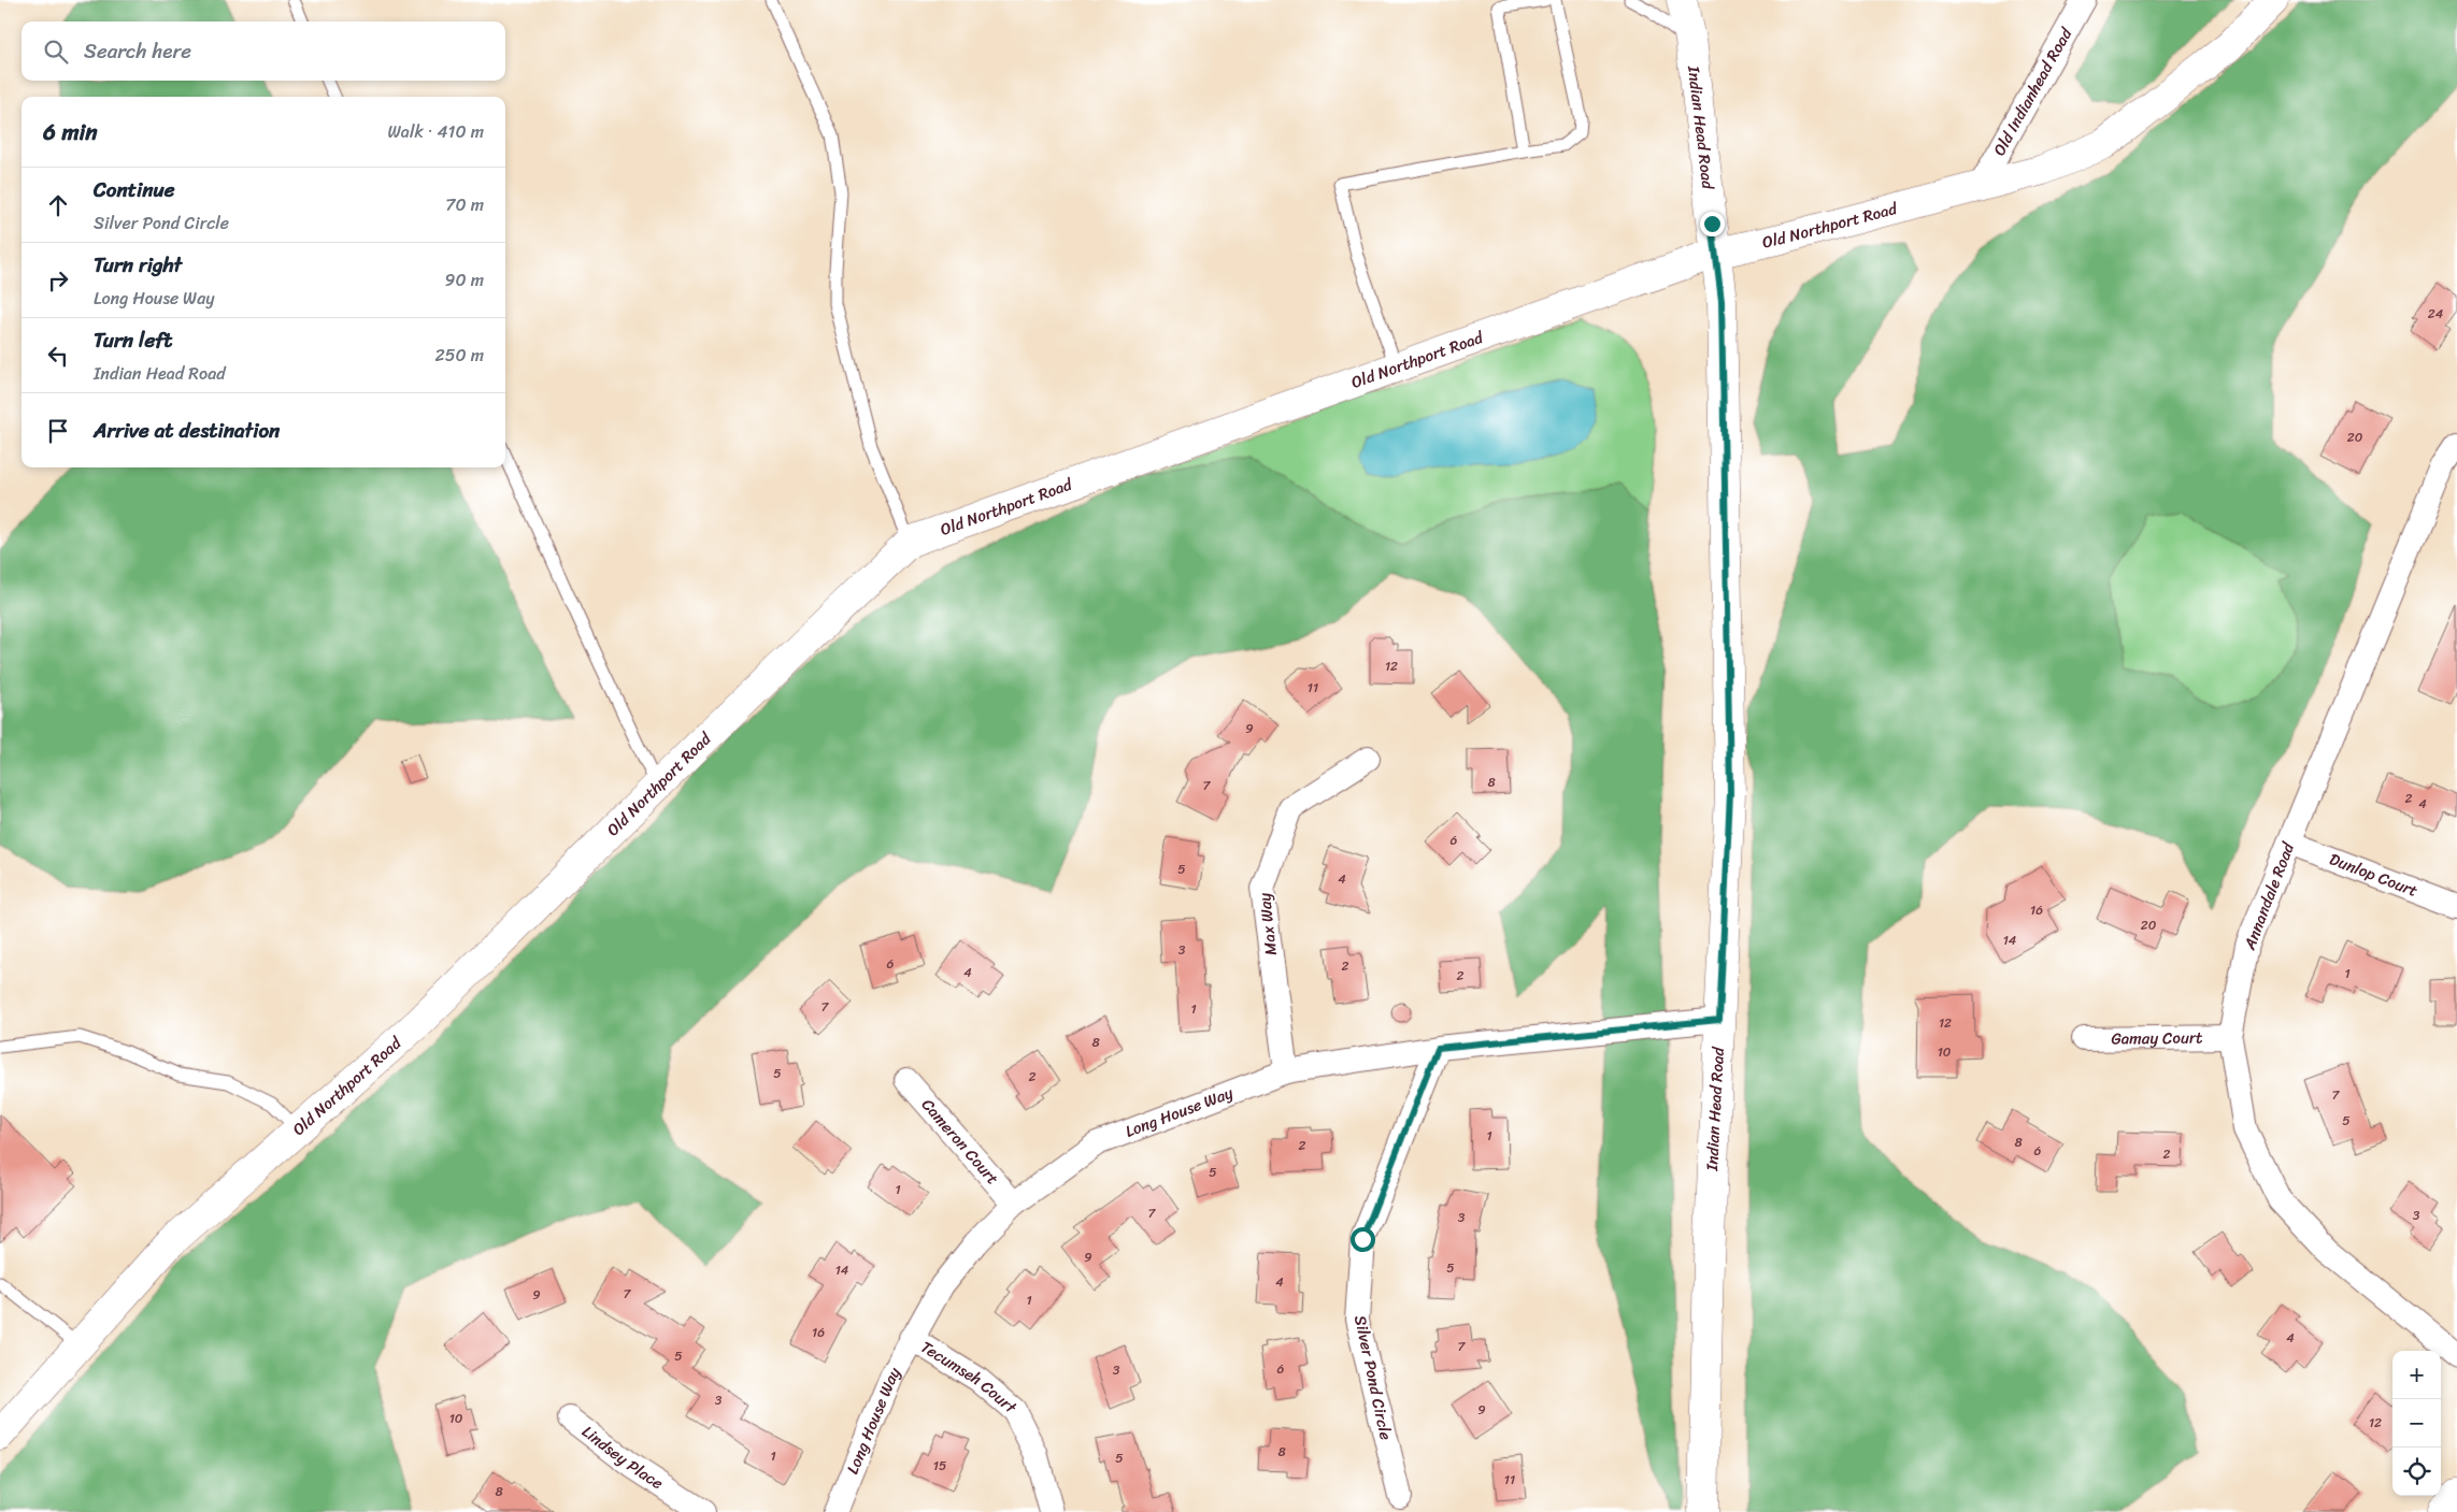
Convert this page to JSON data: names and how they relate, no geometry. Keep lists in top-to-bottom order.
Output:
{
  "streets": {
    "main road": ["Indian Head Road", "Old Northport Road"],
    "street": [
      "Old Indianhead Road",
      "Dunlop Court",
      "Annandale Road",
      "Max Way",
      "Gamay Court",
      "Long House Way",
      "Cameron Court",
      "Silver Pond Circle",
      "Tecumseh Court",
      "Lindsey Place"
    ]
  },
  "crossings": [
    ["Old Indianhead Road", "Old Northport Road"],
    ["Indian Head Road", "Old Northport Road"],
    ["Indian Head Road", "Long House Way"],
    ["Dunlop Court", "Annandale Road"],
    ["Annandale Road", "Gamay Court"],
    ["Max Way", "Long House Way"],
    ["Long House Way", "Cameron Court"],
    ["Long House Way", "Silver Pond Circle"],
    ["Long House Way", "Tecumseh Court"]
  ],
  "house_numbers": [
    "24",
    "20",
    "12",
    "11",
    "9",
    "8",
    "7",
    "2",
    "4",
    "6",
    "5",
    "4",
    "16",
    "20",
    "14",
    "3",
    "6",
    "2",
    "4",
    "1",
    "2",
    "7",
    "1",
    "12",
    "8",
    "10",
    "5",
    "2",
    "7",
    "5",
    "1",
    "8",
    "2",
    "6",
    "2",
    "5",
    "1",
    "7",
    "3",
    "3",
    "9",
    "5",
    "14",
    "4",
    "7",
    "9",
    "1",
    "16",
    "4",
    "7",
    "5",
    "6",
    "3",
    "3",
    "9",
    "10",
    "12",
    "8",
    "1",
    "5",
    "15",
    "11",
    "8"
  ],
  "page": {
    "search": "Search here",
    "heading": ["6 min", "Walk · 410 m"],
    "list": [
      ["Continue", "Silver Pond Circle", "70 m"],
      ["Turn right", "Long House Way", "90 m"],
      ["Turn left", "Indian Head Road", "250 m"],
      "Arrive at destination"
    ],
    "map_buttons": ["+", "−"]
  }
}
